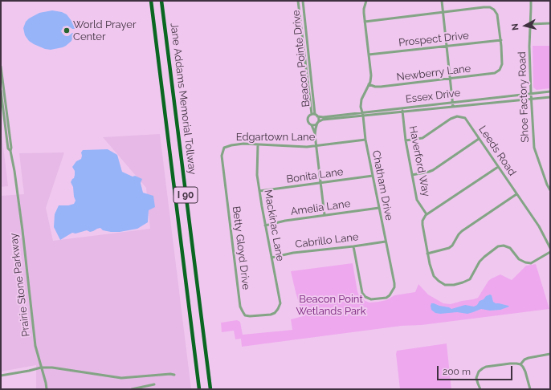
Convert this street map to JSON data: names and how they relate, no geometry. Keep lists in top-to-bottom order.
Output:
{
  "streets": {
    "highway": ["Jane Addams Memorial Tollway", "I 90"],
    "street": [
      "Prospect Drive",
      "Beacon Pointe Drive",
      "Newberry Lane",
      "Essex Drive",
      "Shoe Factory Road",
      "Edgartown Lane",
      "Leeds Road",
      "Haverford Way",
      "Bonita Lane",
      "Chatham Drive",
      "Amelia Lane",
      "Mackinac Lane",
      "Cabrillo Lane",
      "Betty Gloyd Drive",
      "Prairie Stone Parkway"
    ]
  },
  "crossings": [
    ["Prospect Drive", "Newberry Lane"],
    ["Prospect Drive", "Chatham Drive"],
    ["Beacon Pointe Drive", "Essex Drive"],
    ["Newberry Lane", "Chatham Drive"],
    ["Essex Drive", "Shoe Factory Road"],
    ["Essex Drive", "Haverford Way"],
    ["Essex Drive", "Chatham Drive"],
    ["Edgartown Lane", "Chatham Drive"],
    ["Edgartown Lane", "Mackinac Lane"],
    ["Edgartown Lane", "Betty Gloyd Drive"],
    ["Leeds Road", "Haverford Way"],
    ["Bonita Lane", "Chatham Drive"],
    ["Bonita Lane", "Mackinac Lane"],
    ["Chatham Drive", "Amelia Lane"],
    ["Chatham Drive", "Cabrillo Lane"],
    ["Amelia Lane", "Mackinac Lane"],
    ["Mackinac Lane", "Cabrillo Lane"],
    ["Mackinac Lane", "Betty Gloyd Drive"]
  ],
  "parks": ["Beacon Point Wetlands Park"],
  "places": ["World Prayer Center"],
  "scale_bar": "200 m",
  "north": "left"
}
